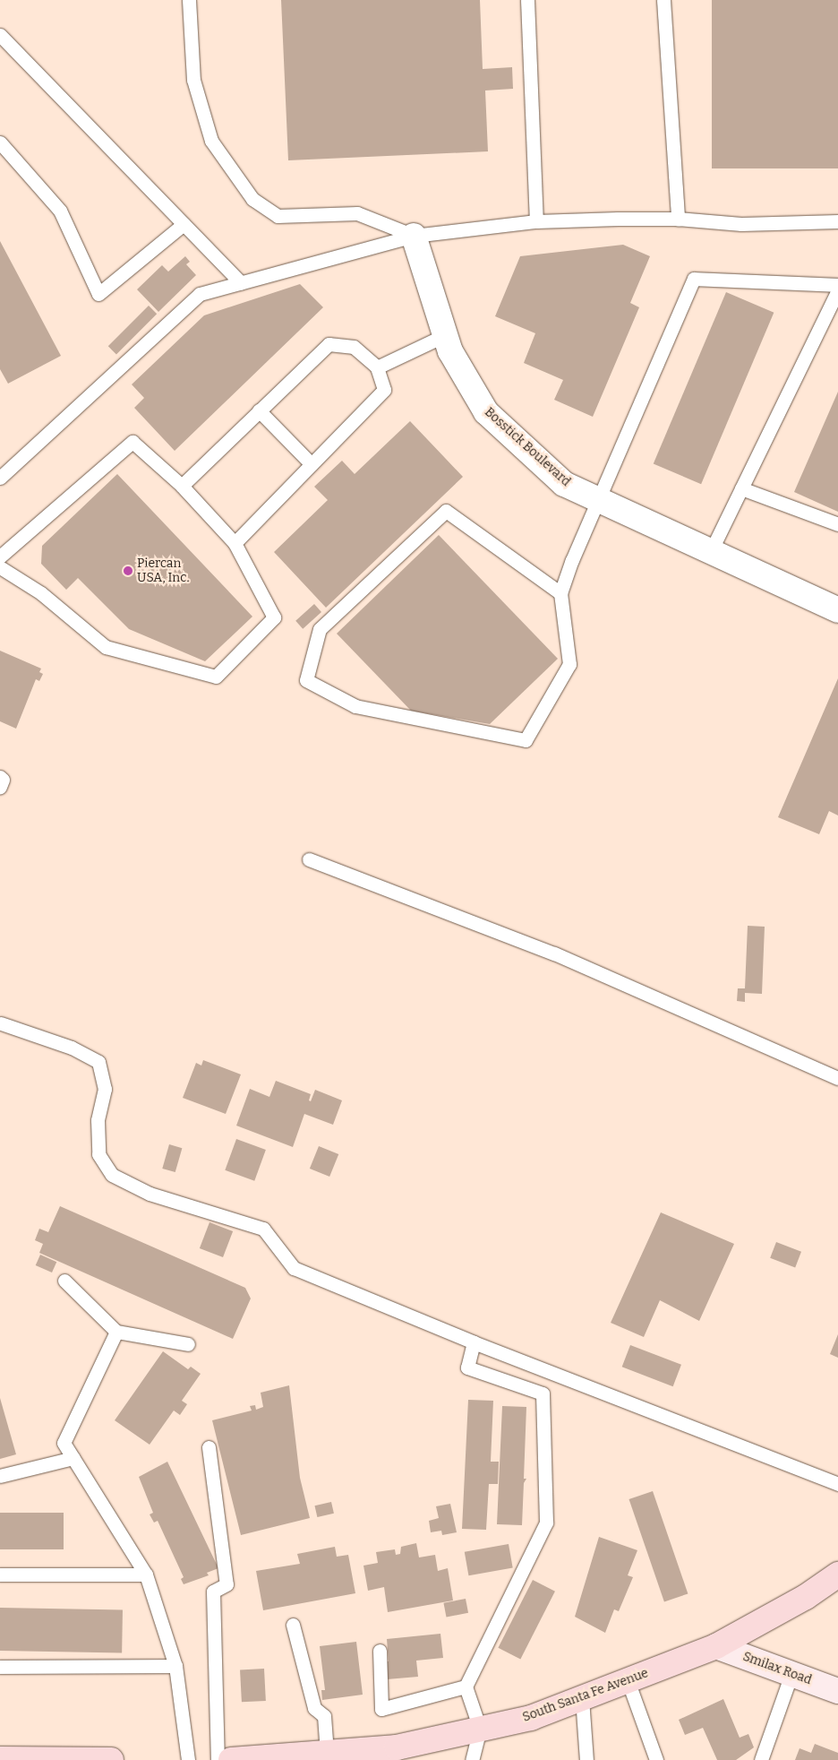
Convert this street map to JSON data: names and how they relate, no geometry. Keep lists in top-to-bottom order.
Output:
{
  "streets": {
    "main road": ["South Santa Fe Avenue"],
    "street": ["Bosstick Boulevard", "Smilax Road"]
  },
  "crossings": [
    ["Smilax Road", "South Santa Fe Avenue"]
  ],
  "places": ["Piercan USA, Inc."]
}
